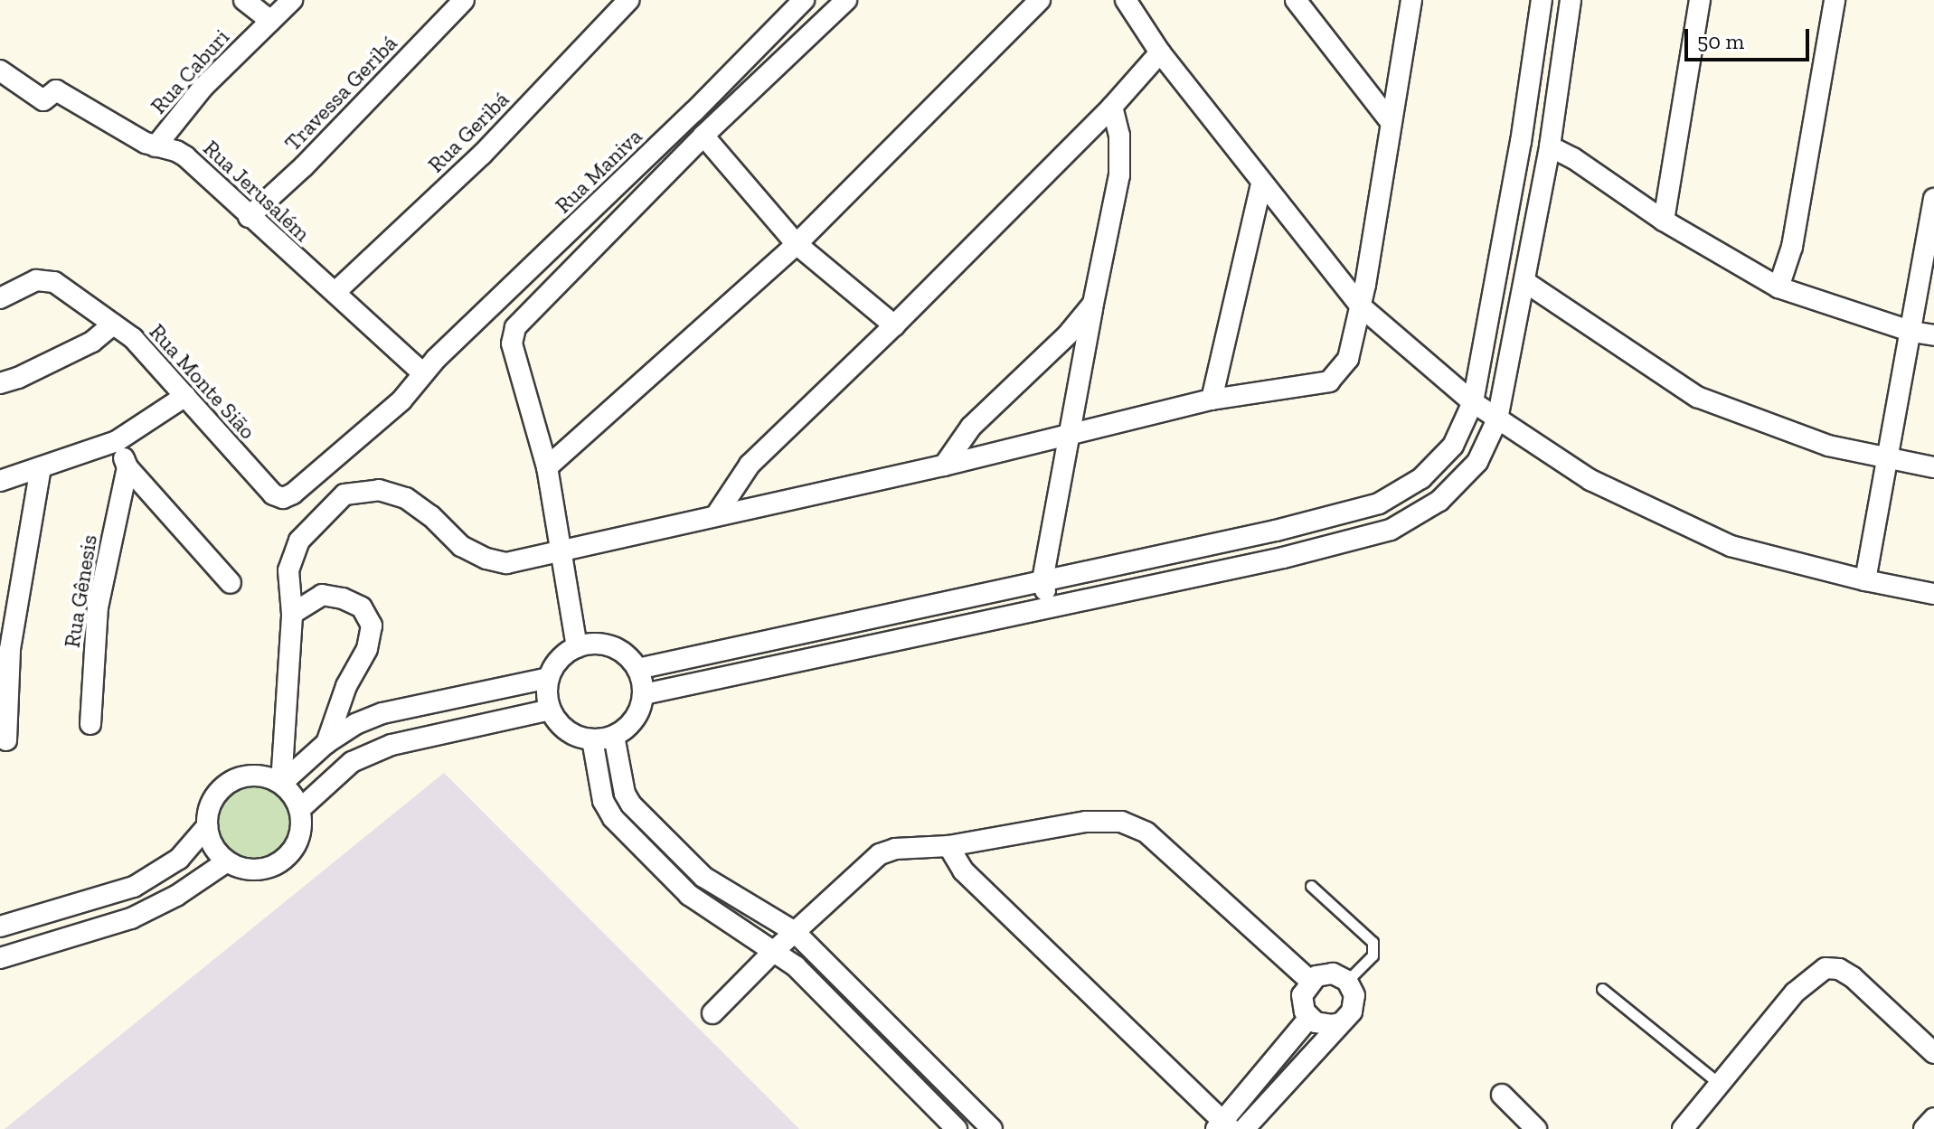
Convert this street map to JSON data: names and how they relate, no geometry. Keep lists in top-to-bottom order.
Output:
{
  "streets": {
    "street": [
      "Rua Caburi",
      "Travessa Geribá",
      "Rua Geribá",
      "Rua Maniva",
      "Rua Jerusalém",
      "Rua Monte Sião",
      "Rua Gênesis"
    ]
  },
  "crossings": [
    ["Rua Caburi", "Rua Jerusalém"],
    ["Travessa Geribá", "Rua Jerusalém"],
    ["Rua Geribá", "Rua Jerusalém"],
    ["Rua Maniva", "Rua Jerusalém"],
    ["Rua Maniva", "Rua Monte Sião"]
  ],
  "scale_bar": "50 m"
}
